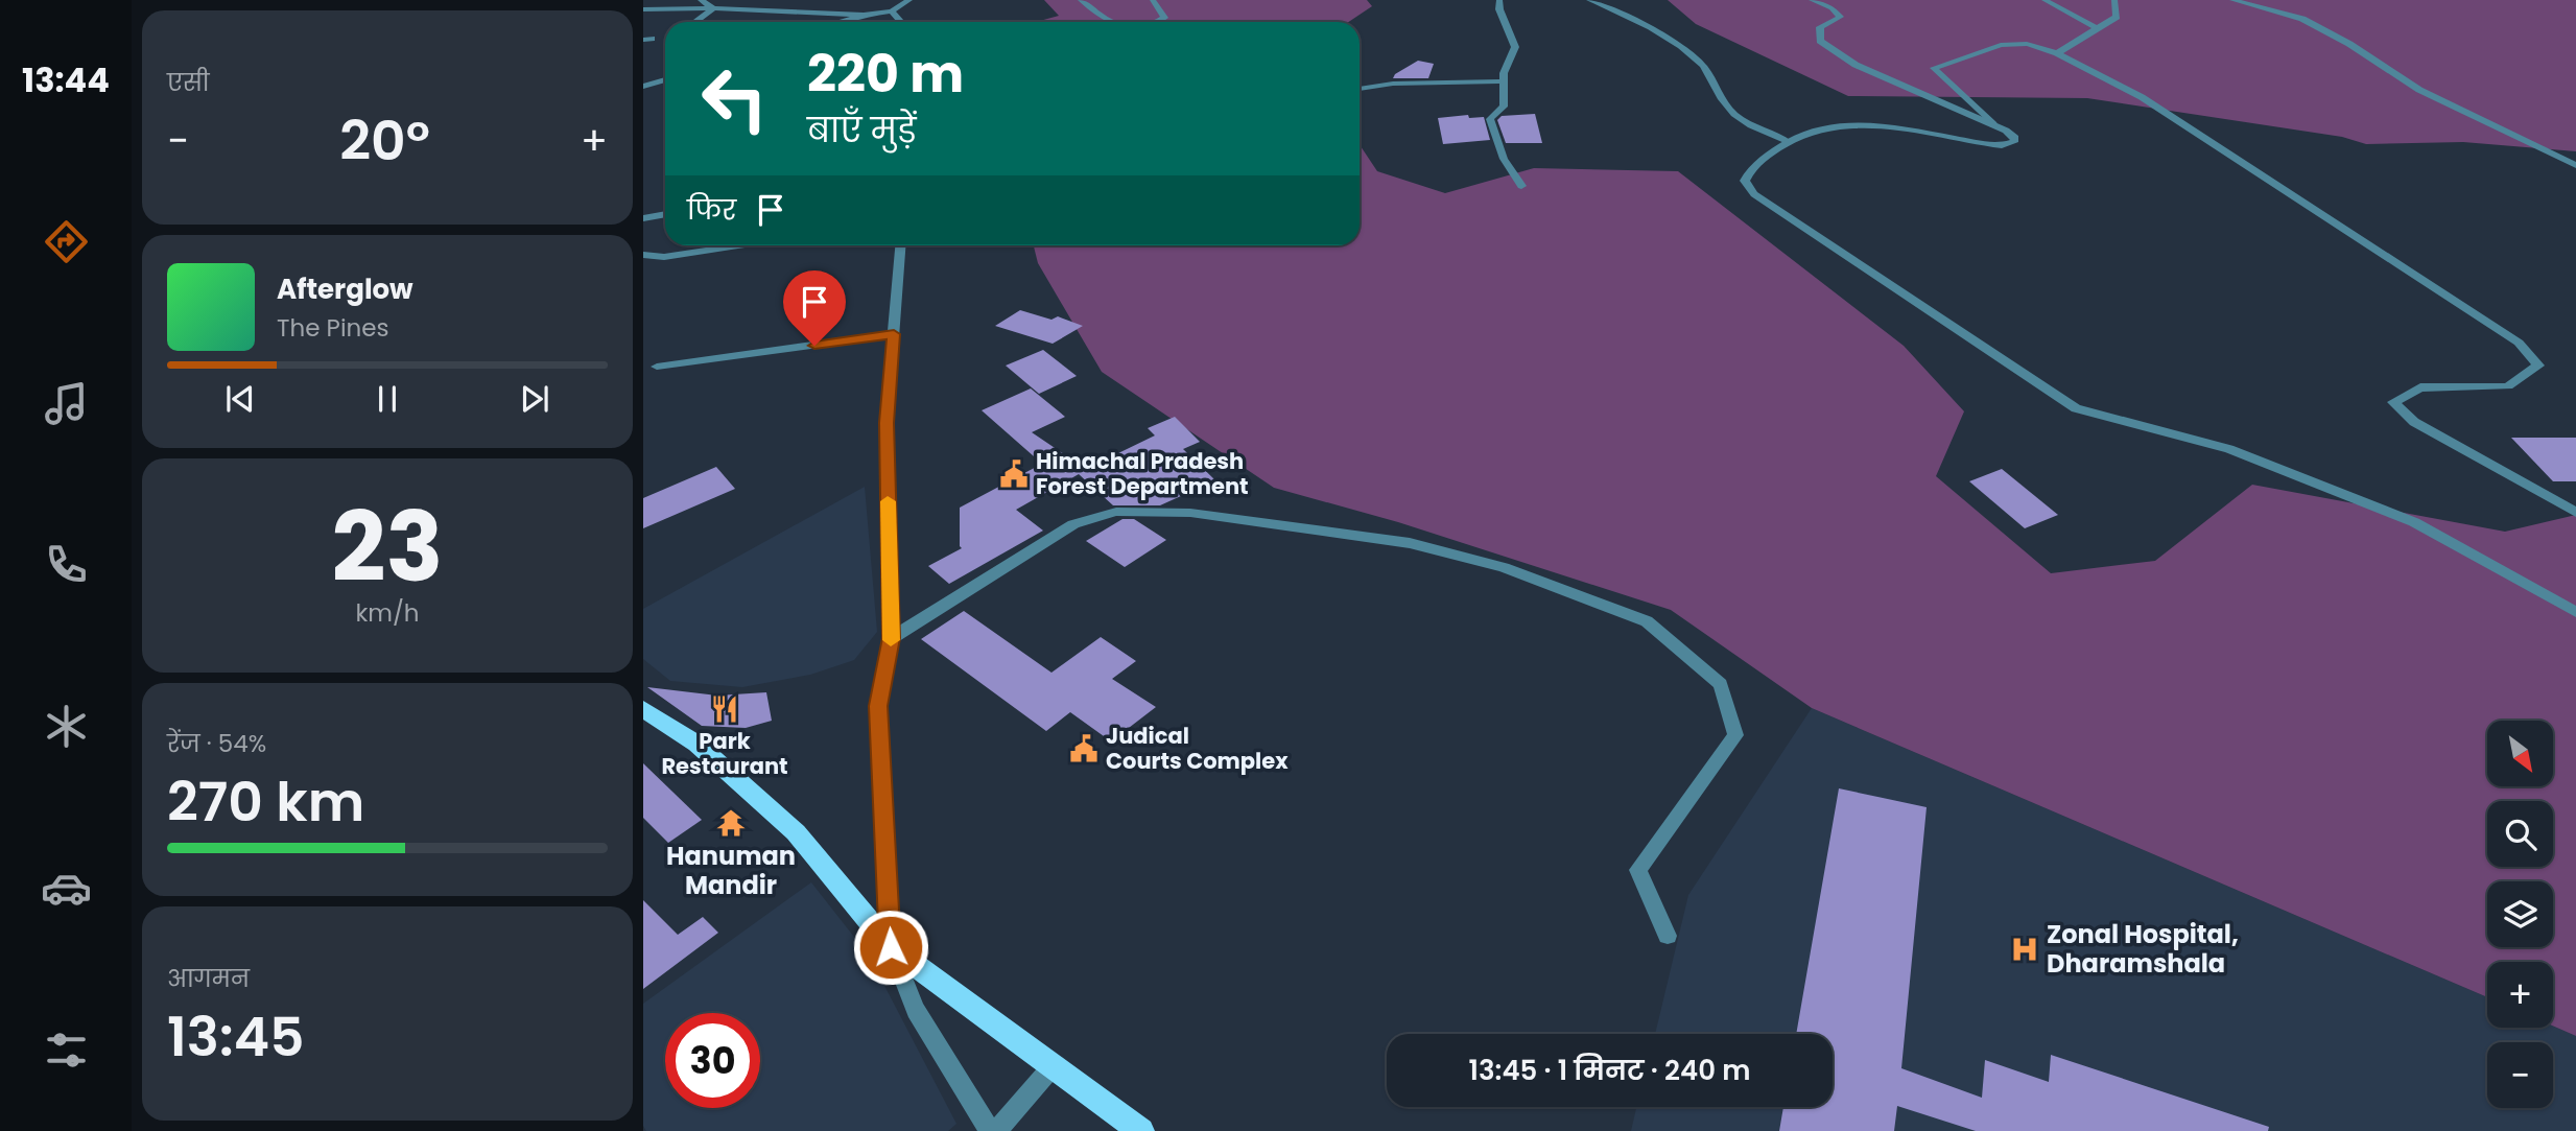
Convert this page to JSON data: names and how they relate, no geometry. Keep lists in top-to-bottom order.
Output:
{
  "places": {
    "public building": ["Himachal Pradesh Forest Department", "Judical Courts Complex"],
    "restaurant": ["Park Restaurant"],
    "temple": ["Hanuman Mandir"],
    "hospital": ["Zonal Hospital, Dharamshala"]
  },
  "north": "bottom right",
  "page": {
    "tabs": "13:44",
    "tile": [
      "एसी",
      ["23", "km/h"],
      ["रेंज · 54%", "270 km"],
      ["आगमन", "13:45"]
    ],
    "turn": ["220 m", "बाएँ मुड़ें"],
    "heat": ["−", "20°", "+"],
    "then": "फिर",
    "song": ["Afterglow", "The Pines"],
    "map_buttons": ["+", "−"],
    "limit": "30",
    "trip": "13:45 · 1 मिनट · 240 m"
  }
}
